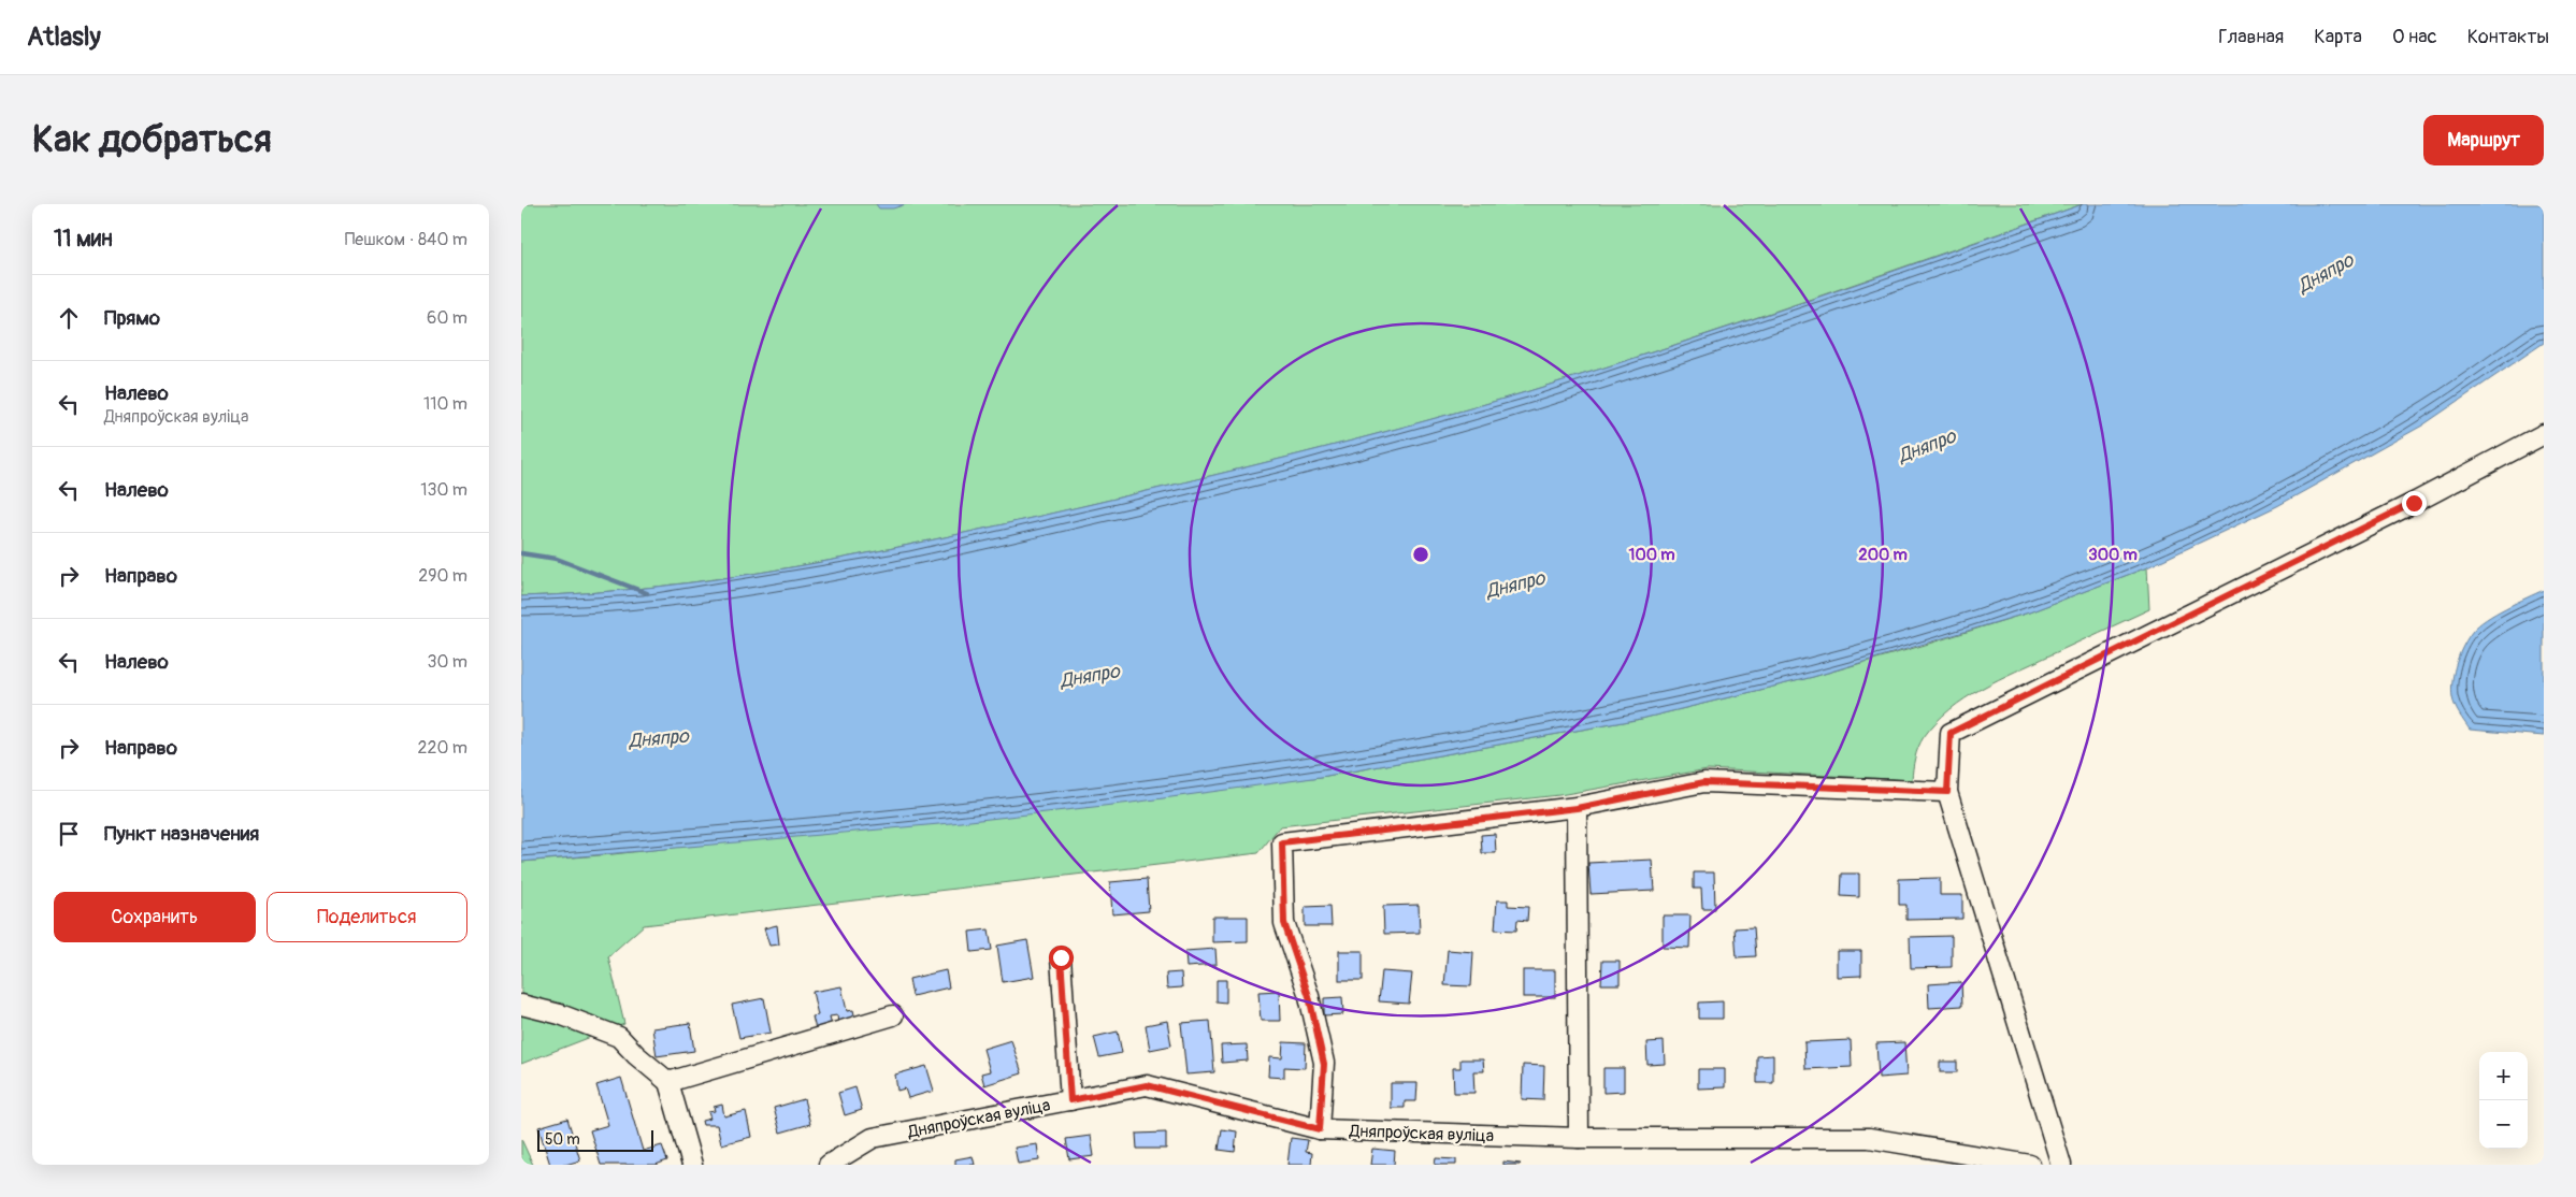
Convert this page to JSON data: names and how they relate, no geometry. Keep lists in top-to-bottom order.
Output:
{
  "streets": {
    "street": ["Дняпроўская вуліца"]
  },
  "water": ["Дняпро"],
  "scale_bar": "50 m",
  "page": {
    "header": "Atlasly",
    "nav": [
      "Главная",
      "Карта",
      "О нас",
      "Контакты"
    ],
    "buttons": [
      "Маршрут",
      ["Сохранить", "Поделиться"]
    ],
    "title": "Как добраться",
    "heading": ["11 мин", "Пешком · 840 m"],
    "list": [
      ["Прямо", "60 m"],
      ["Налево", "Дняпроўская вуліца", "110 m"],
      ["Налево", "130 m"],
      ["Направо", "290 m"],
      ["Налево", "30 m"],
      ["Направо", "220 m"],
      "Пункт назначения"
    ],
    "map_buttons": ["+", "−"],
    "scale": "50 m"
  },
  "rings": ["100 m", "200 m", "300 m"]
}
